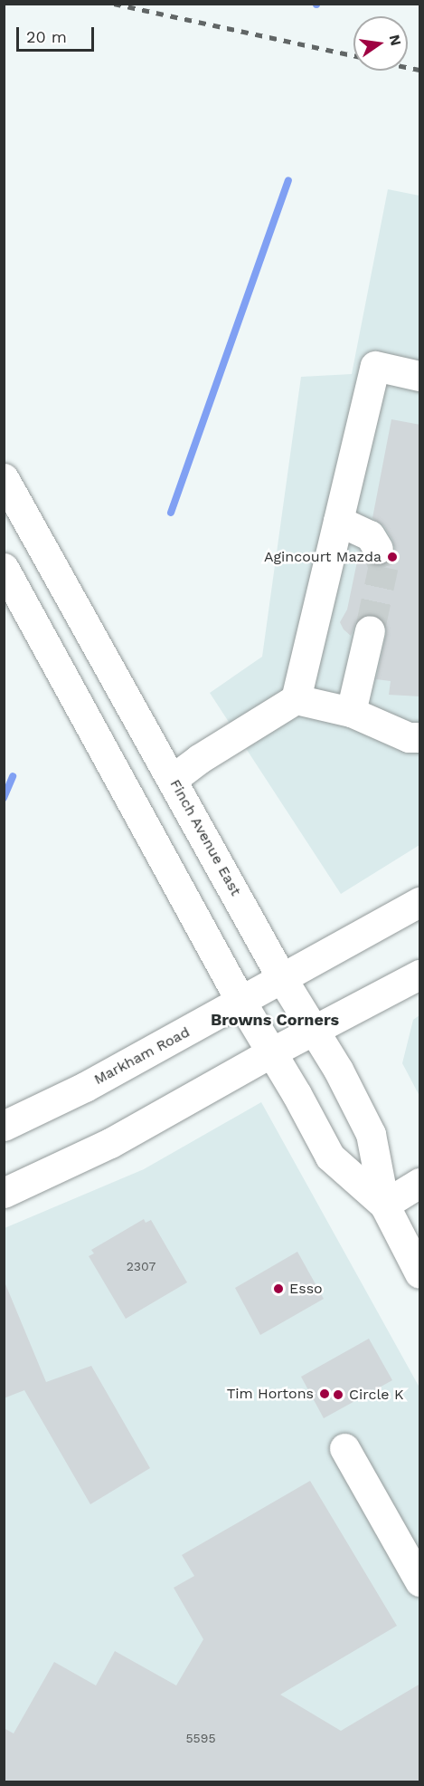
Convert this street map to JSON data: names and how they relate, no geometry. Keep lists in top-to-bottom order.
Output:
{
  "streets": {
    "main road": ["Finch Avenue East", "Markham Road"]
  },
  "crossings": [
    ["Finch Avenue East", "Markham Road"]
  ],
  "districts": ["Browns Corners"],
  "places": [
    "Agincourt Mazda",
    "Esso",
    "Tim Hortons",
    "Circle K"
  ],
  "house_numbers": ["2307", "5595"],
  "scale_bar": "20 m",
  "north": "right"
}
